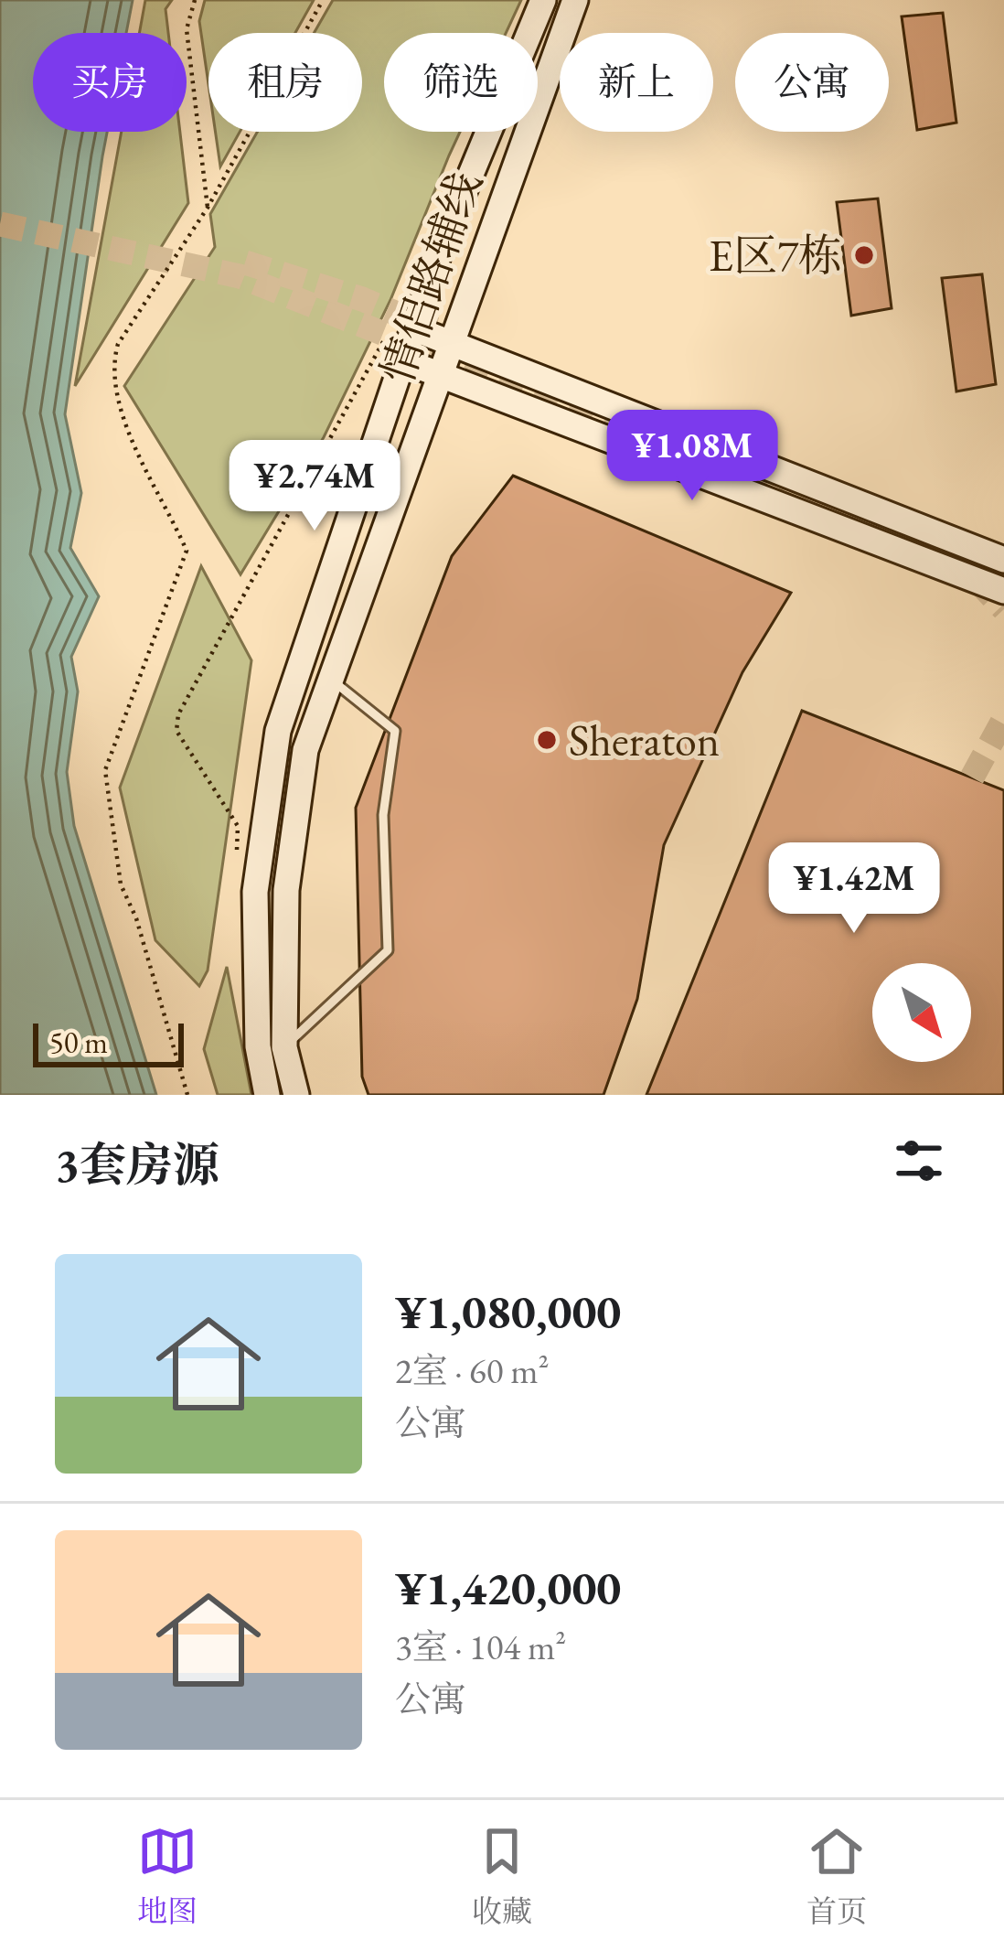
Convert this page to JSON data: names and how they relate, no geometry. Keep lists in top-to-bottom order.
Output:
{
  "streets": {
    "main road": ["情侣路辅线"]
  },
  "places": ["E区7栋", "Sheraton"],
  "scale_bar": "50 m",
  "north": "bottom right",
  "page": {
    "chip": [
      "买房",
      "租房",
      "筛选",
      "新上",
      "公寓"
    ],
    "price": ["¥1.08M", "¥2.74M", "¥1.42M"],
    "scale": "50 m",
    "heading": "3套房源",
    "list": [
      {
        "name": "¥1,080,000",
        "note": "2室 · 60 m² · 公寓"
      },
      {
        "name": "¥1,420,000",
        "note": "3室 · 104 m² · 公寓"
      }
    ],
    "tabs": ["地图", "收藏", "首页"]
  }
}
